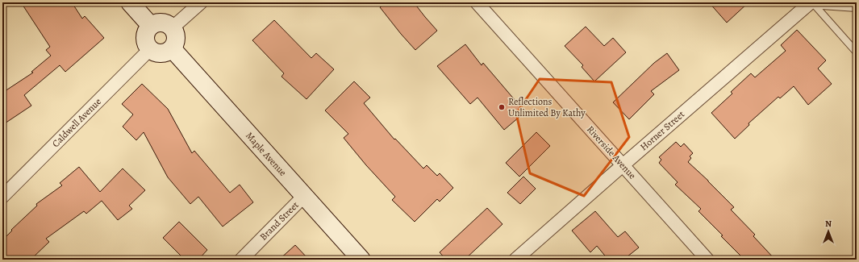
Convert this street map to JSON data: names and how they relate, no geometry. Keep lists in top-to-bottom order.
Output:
{
  "streets": {
    "main road": ["Maple Avenue"],
    "street": [
      "Caldwell Avenue",
      "Horner Street",
      "Riverside Avenue",
      "Brand Street"
    ]
  },
  "crossings": [
    ["Caldwell Avenue", "Maple Avenue"],
    ["Horner Street", "Riverside Avenue"],
    ["Maple Avenue", "Brand Street"]
  ],
  "places": ["Reflections Unlimited By Kathy"],
  "north": "top"
}
